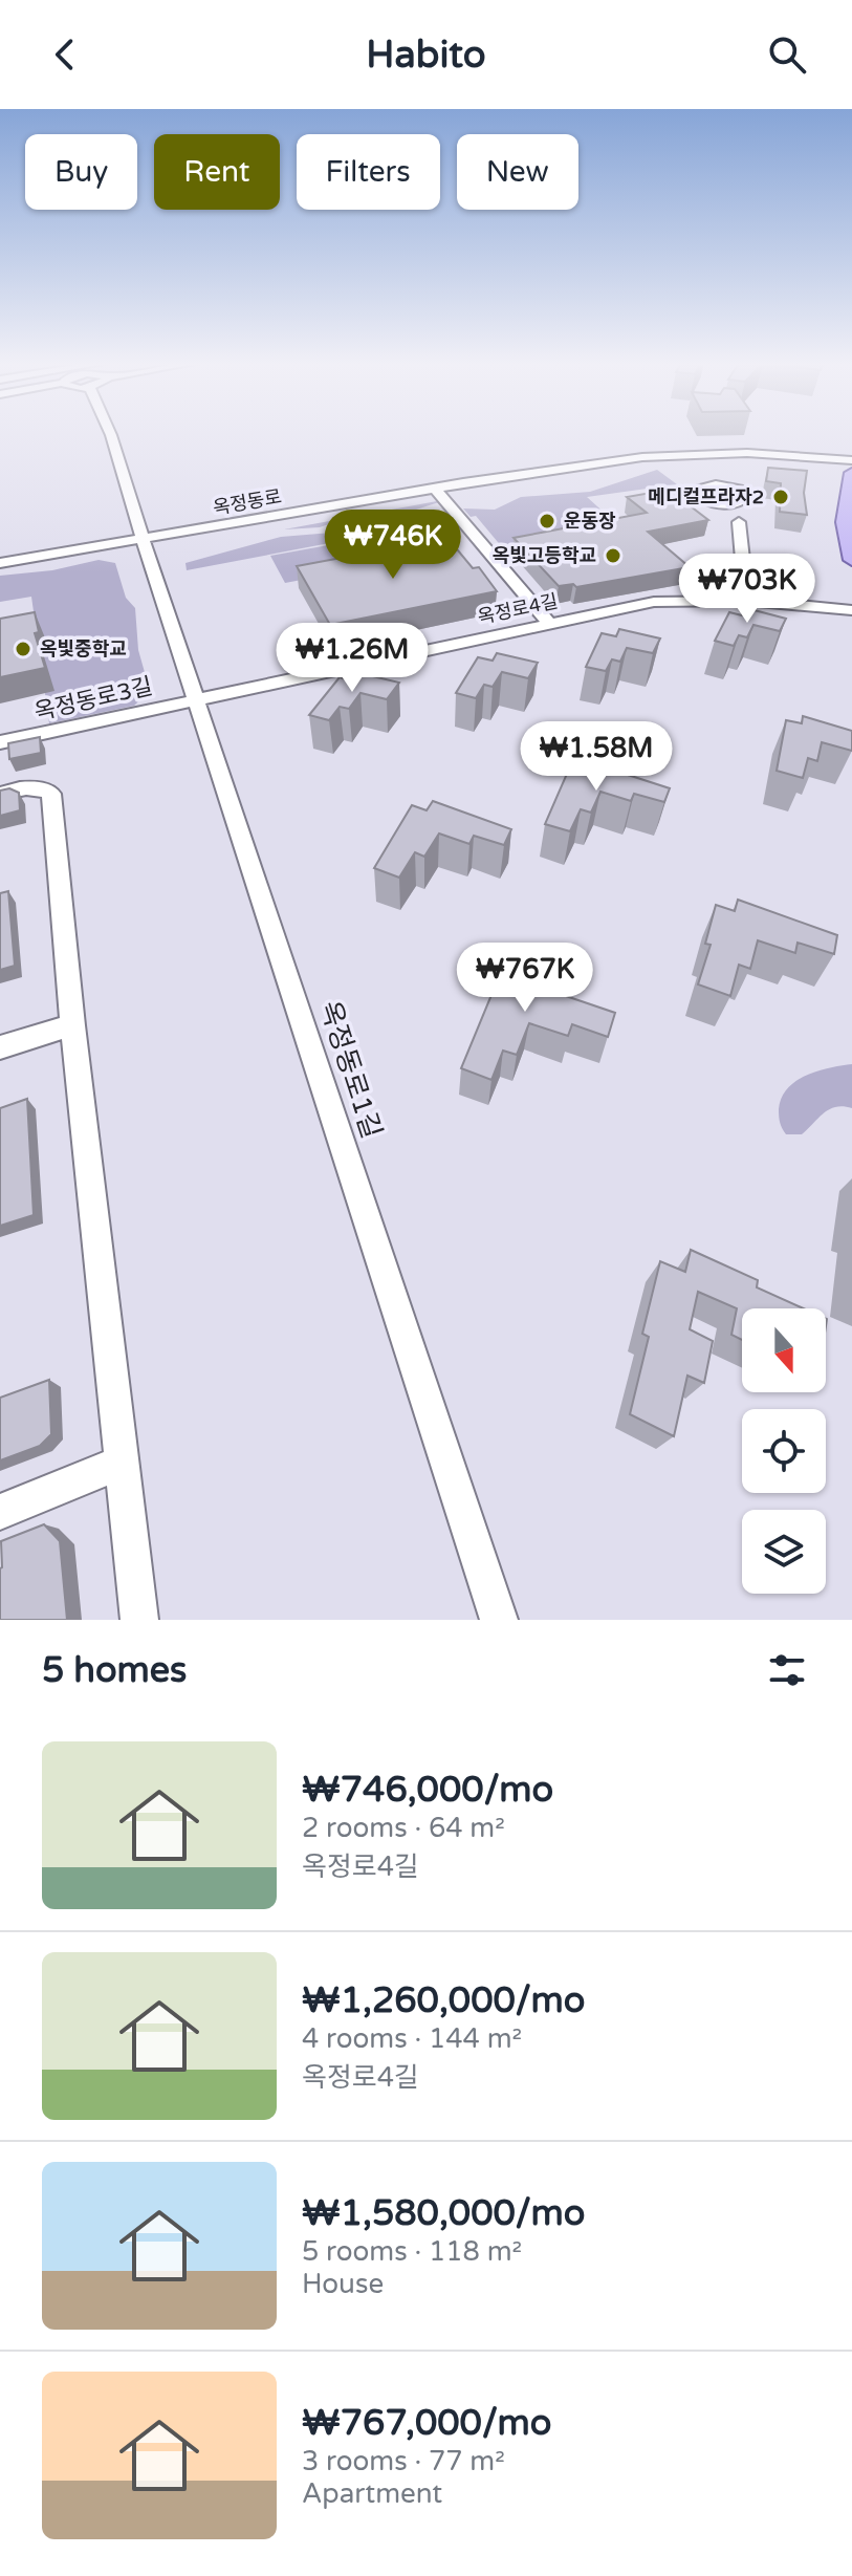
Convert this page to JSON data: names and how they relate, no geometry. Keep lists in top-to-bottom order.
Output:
{
  "streets": {
    "street": [
      "옥정동로",
      "옥정로4길",
      "옥정동로3길",
      "옥정동로1길"
    ]
  },
  "crossings": [
    ["옥정동로", "옥정동로1길"],
    ["옥정로4길", "옥정동로3길"],
    ["옥정로4길", "옥정동로1길"],
    ["옥정동로3길", "옥정동로1길"]
  ],
  "places": [
    "메디컬프라자2",
    "운동장",
    "옥빛고등학교",
    "옥빛중학교"
  ],
  "north": "bottom",
  "page": {
    "header": "Habito",
    "chip": [
      "Buy",
      "Rent",
      "Filters",
      "New"
    ],
    "price": [
      "₩746K",
      "₩703K",
      "₩1.26M",
      "₩1.58M",
      "₩767K"
    ],
    "heading": "5 homes",
    "list": [
      {
        "name": "₩746,000/mo",
        "note": "2 rooms · 64 m² · 옥정로4길"
      },
      {
        "name": "₩1,260,000/mo",
        "note": "4 rooms · 144 m² · 옥정로4길"
      },
      {
        "name": "₩1,580,000/mo",
        "note": "5 rooms · 118 m² · House"
      },
      {
        "name": "₩767,000/mo",
        "note": "3 rooms · 77 m² · Apartment"
      }
    ]
  }
}
